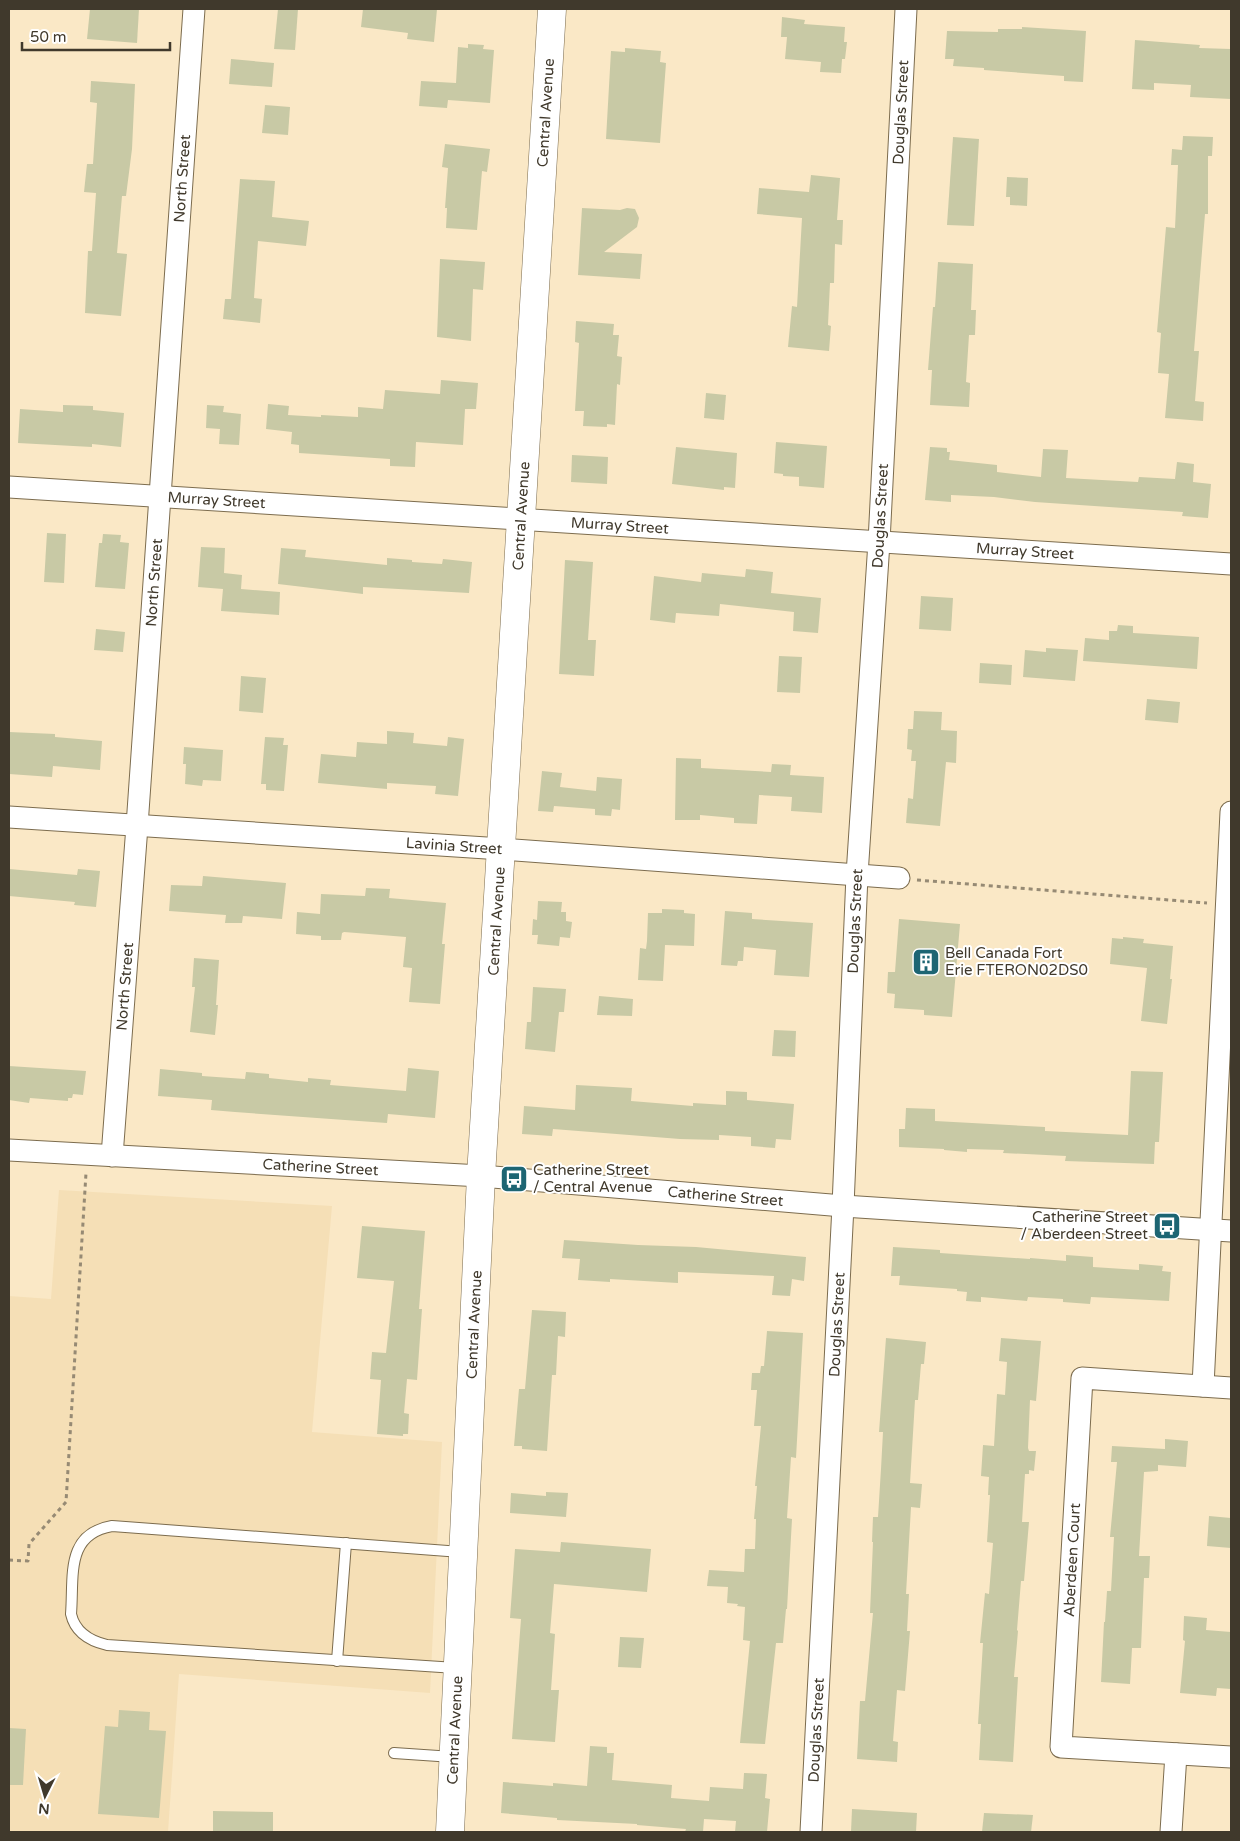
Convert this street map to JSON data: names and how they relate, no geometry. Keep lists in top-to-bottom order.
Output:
{
  "streets": {
    "main road": ["Central Avenue"],
    "street": [
      "Douglas Street",
      "North Street",
      "Murray Street",
      "Lavinia Street",
      "Catherine Street",
      "Aberdeen Court"
    ]
  },
  "crossings": [
    ["Central Avenue", "Murray Street"],
    ["Central Avenue", "Lavinia Street"],
    ["Central Avenue", "Catherine Street"],
    ["Douglas Street", "Murray Street"],
    ["Douglas Street", "Lavinia Street"],
    ["Douglas Street", "Catherine Street"],
    ["North Street", "Murray Street"],
    ["North Street", "Lavinia Street"],
    ["North Street", "Catherine Street"]
  ],
  "places": {
    "building": ["Bell Canada Fort Erie FTERON02DS0"],
    "bus stop": ["Catherine Street / Central Avenue", "Catherine Street / Aberdeen Street"]
  },
  "scale_bar": "50 m",
  "north": "bottom"
}
